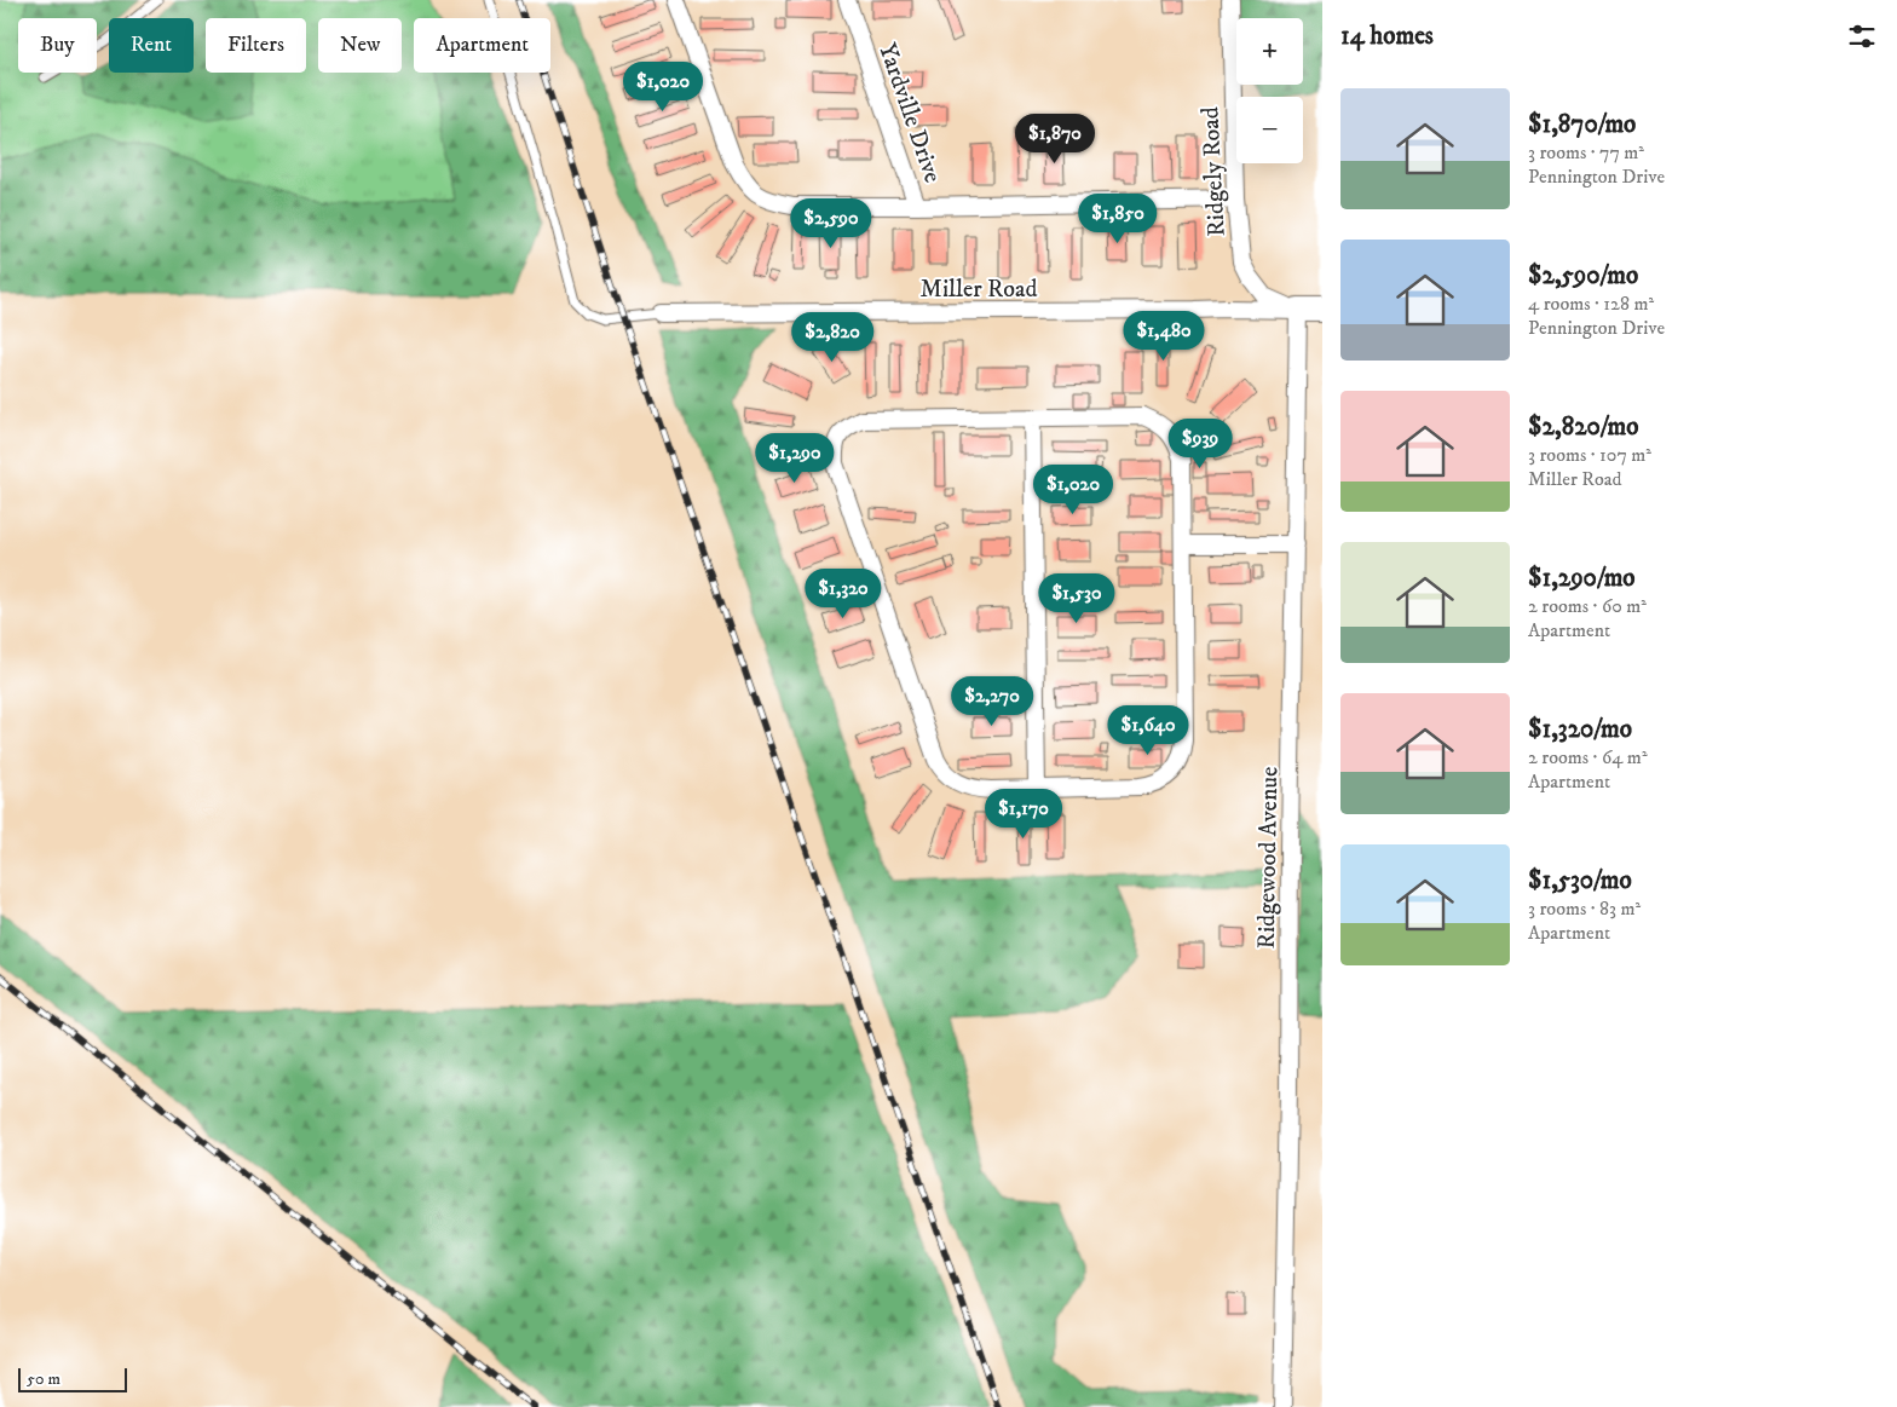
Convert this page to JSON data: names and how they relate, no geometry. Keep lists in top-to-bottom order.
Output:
{
  "streets": {
    "street": [
      "Yardville Drive",
      "Ridgely Road",
      "Miller Road",
      "Ridgewood Avenue"
    ]
  },
  "crossings": [
    ["Ridgely Road", "Miller Road"],
    ["Ridgely Road", "Ridgewood Avenue"],
    ["Miller Road", "Ridgewood Avenue"]
  ],
  "scale_bar": "50 m",
  "page": {
    "heading": "14 homes",
    "map_buttons": ["+", "−"],
    "chip": [
      "Buy",
      "Rent",
      "Filters",
      "New",
      "Apartment"
    ],
    "price": [
      "$1,020",
      "$1,870",
      "$1,850",
      "$2,590",
      "$1,480",
      "$2,820",
      "$939",
      "$1,290",
      "$1,020",
      "$1,320",
      "$1,530",
      "$2,270",
      "$1,640",
      "$1,170"
    ],
    "list": [
      {
        "name": "$1,870/mo",
        "note": "3 rooms · 77 m² · Pennington Drive"
      },
      {
        "name": "$2,590/mo",
        "note": "4 rooms · 128 m² · Pennington Drive"
      },
      {
        "name": "$2,820/mo",
        "note": "3 rooms · 107 m² · Miller Road"
      },
      {
        "name": "$1,290/mo",
        "note": "2 rooms · 60 m² · Apartment"
      },
      {
        "name": "$1,320/mo",
        "note": "2 rooms · 64 m² · Apartment"
      },
      {
        "name": "$1,530/mo",
        "note": "3 rooms · 83 m² · Apartment"
      }
    ],
    "scale": "50 m"
  }
}
